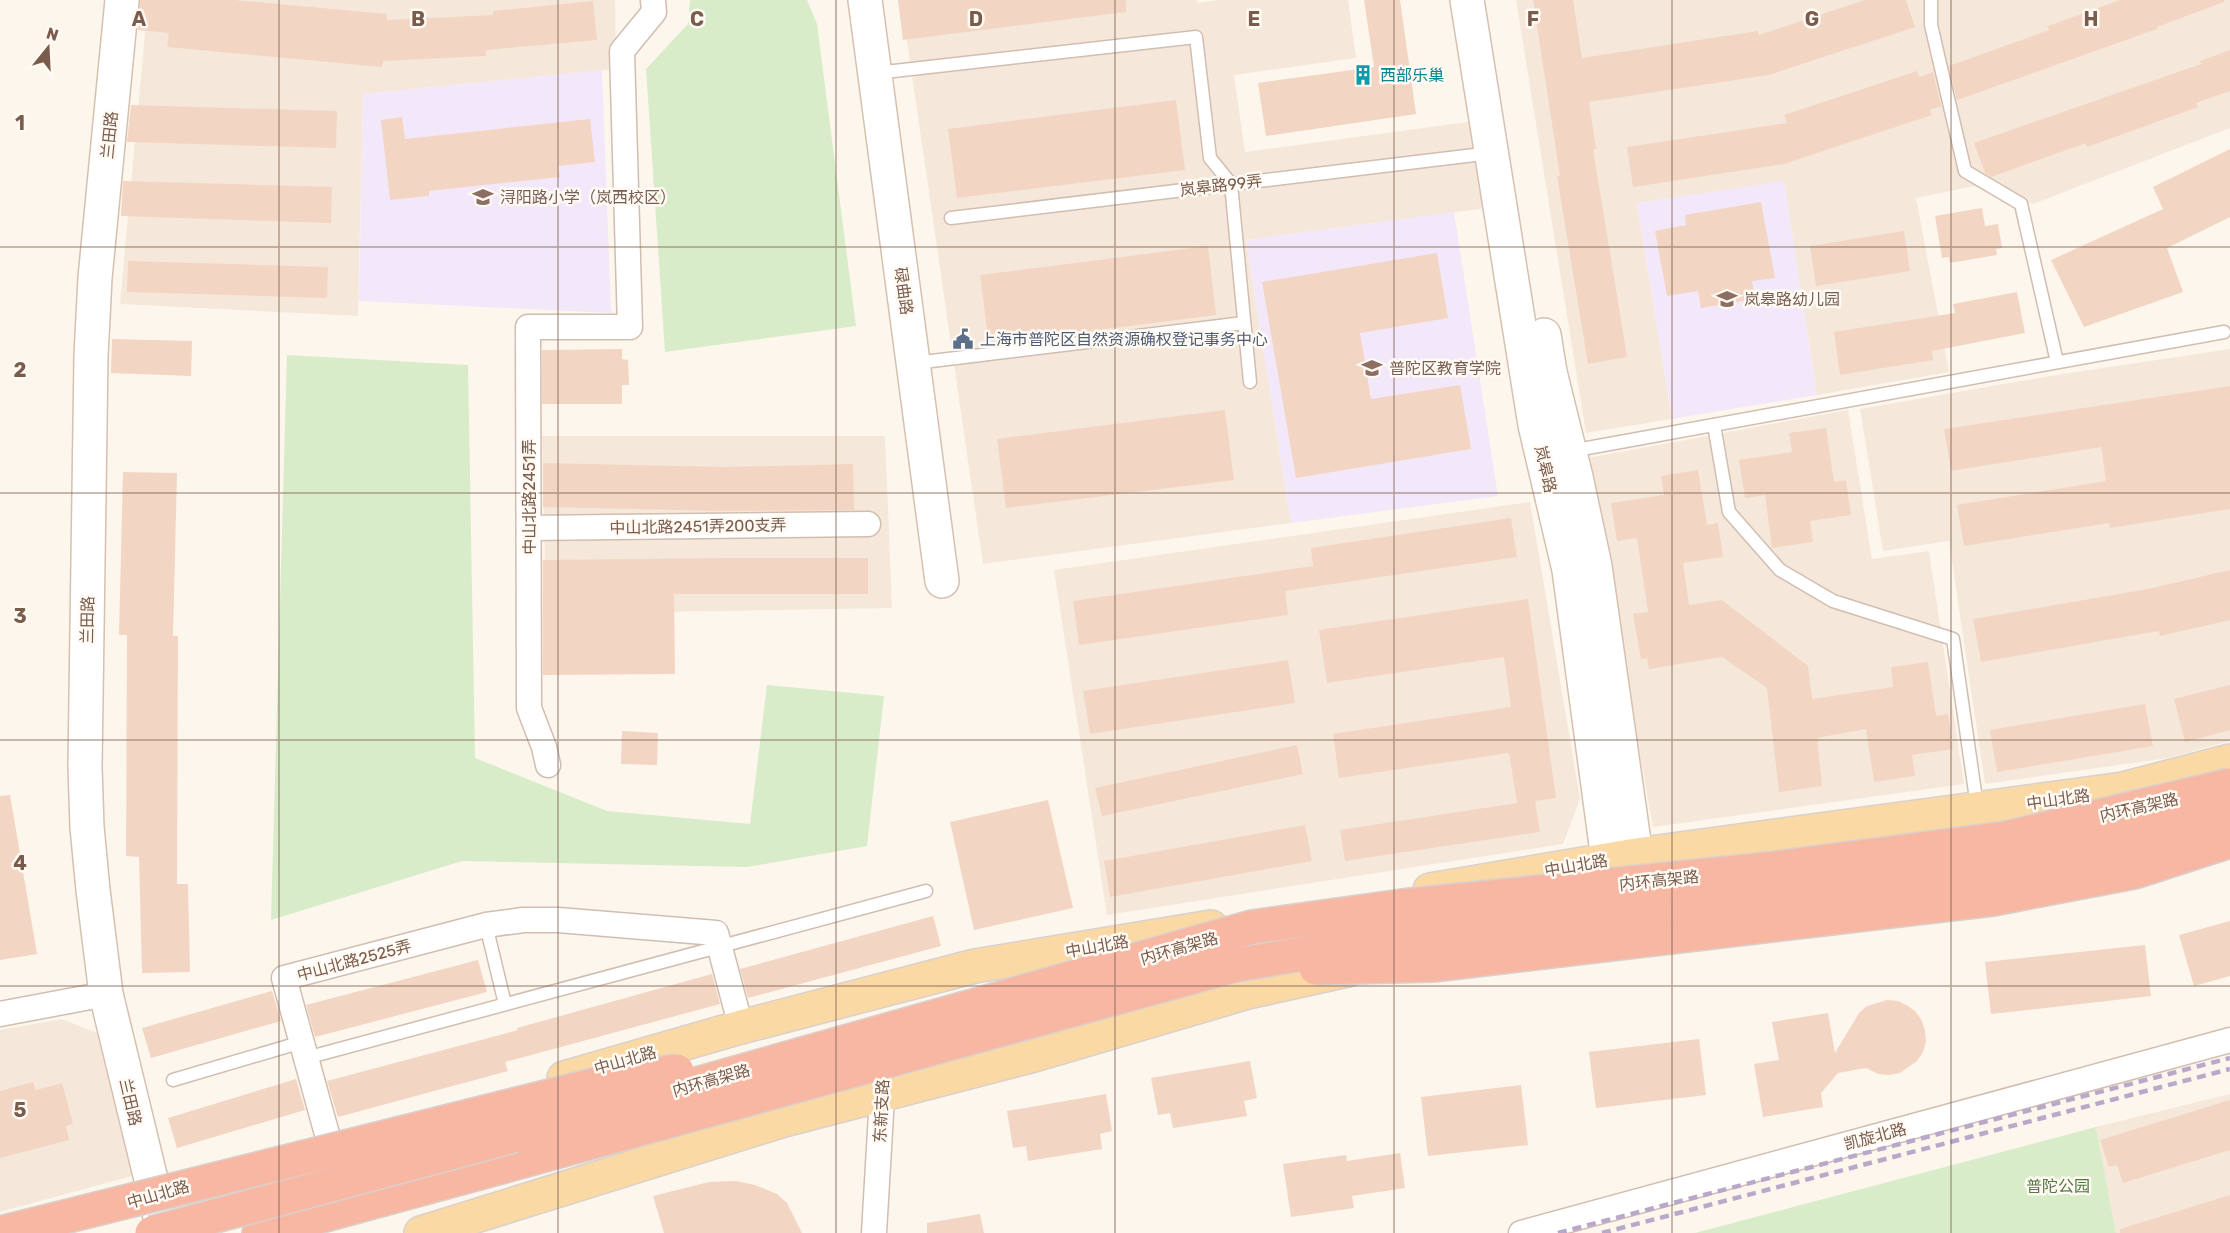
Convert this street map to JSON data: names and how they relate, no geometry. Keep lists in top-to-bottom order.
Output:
{
  "streets": {
    "highway": ["内环高架路"],
    "main road": ["中山北路"],
    "street": [
      "兰田路",
      "碌曲路",
      "岚皋路",
      "中山北路2451弄",
      "中山北路2451弄200支弄",
      "中山北路2525弄",
      "东新支路",
      "凯旋北路"
    ],
    "lane": ["岚皋路99弄"]
  },
  "crossings": [
    ["兰田路", "中山北路"],
    ["岚皋路99弄", "岚皋路"],
    ["岚皋路", "中山北路"],
    ["中山北路2451弄", "中山北路2451弄200支弄"],
    ["中山北路", "中山北路2525弄"],
    ["中山北路", "东新支路"]
  ],
  "parks": ["普陀公园"],
  "places": {
    "building": ["西部乐巢"],
    "school or university": ["浔阳路小学（岚西校区）", "岚皋路幼儿园", "普陀区教育学院"],
    "public building": ["上海市普陀区自然资源确权登记事务中心"]
  },
  "north": "top",
  "grid": {
    "columns": [
      "A",
      "B",
      "C",
      "D",
      "E",
      "F",
      "G",
      "H"
    ],
    "rows": [
      "1",
      "2",
      "3",
      "4",
      "5"
    ]
  }
}
